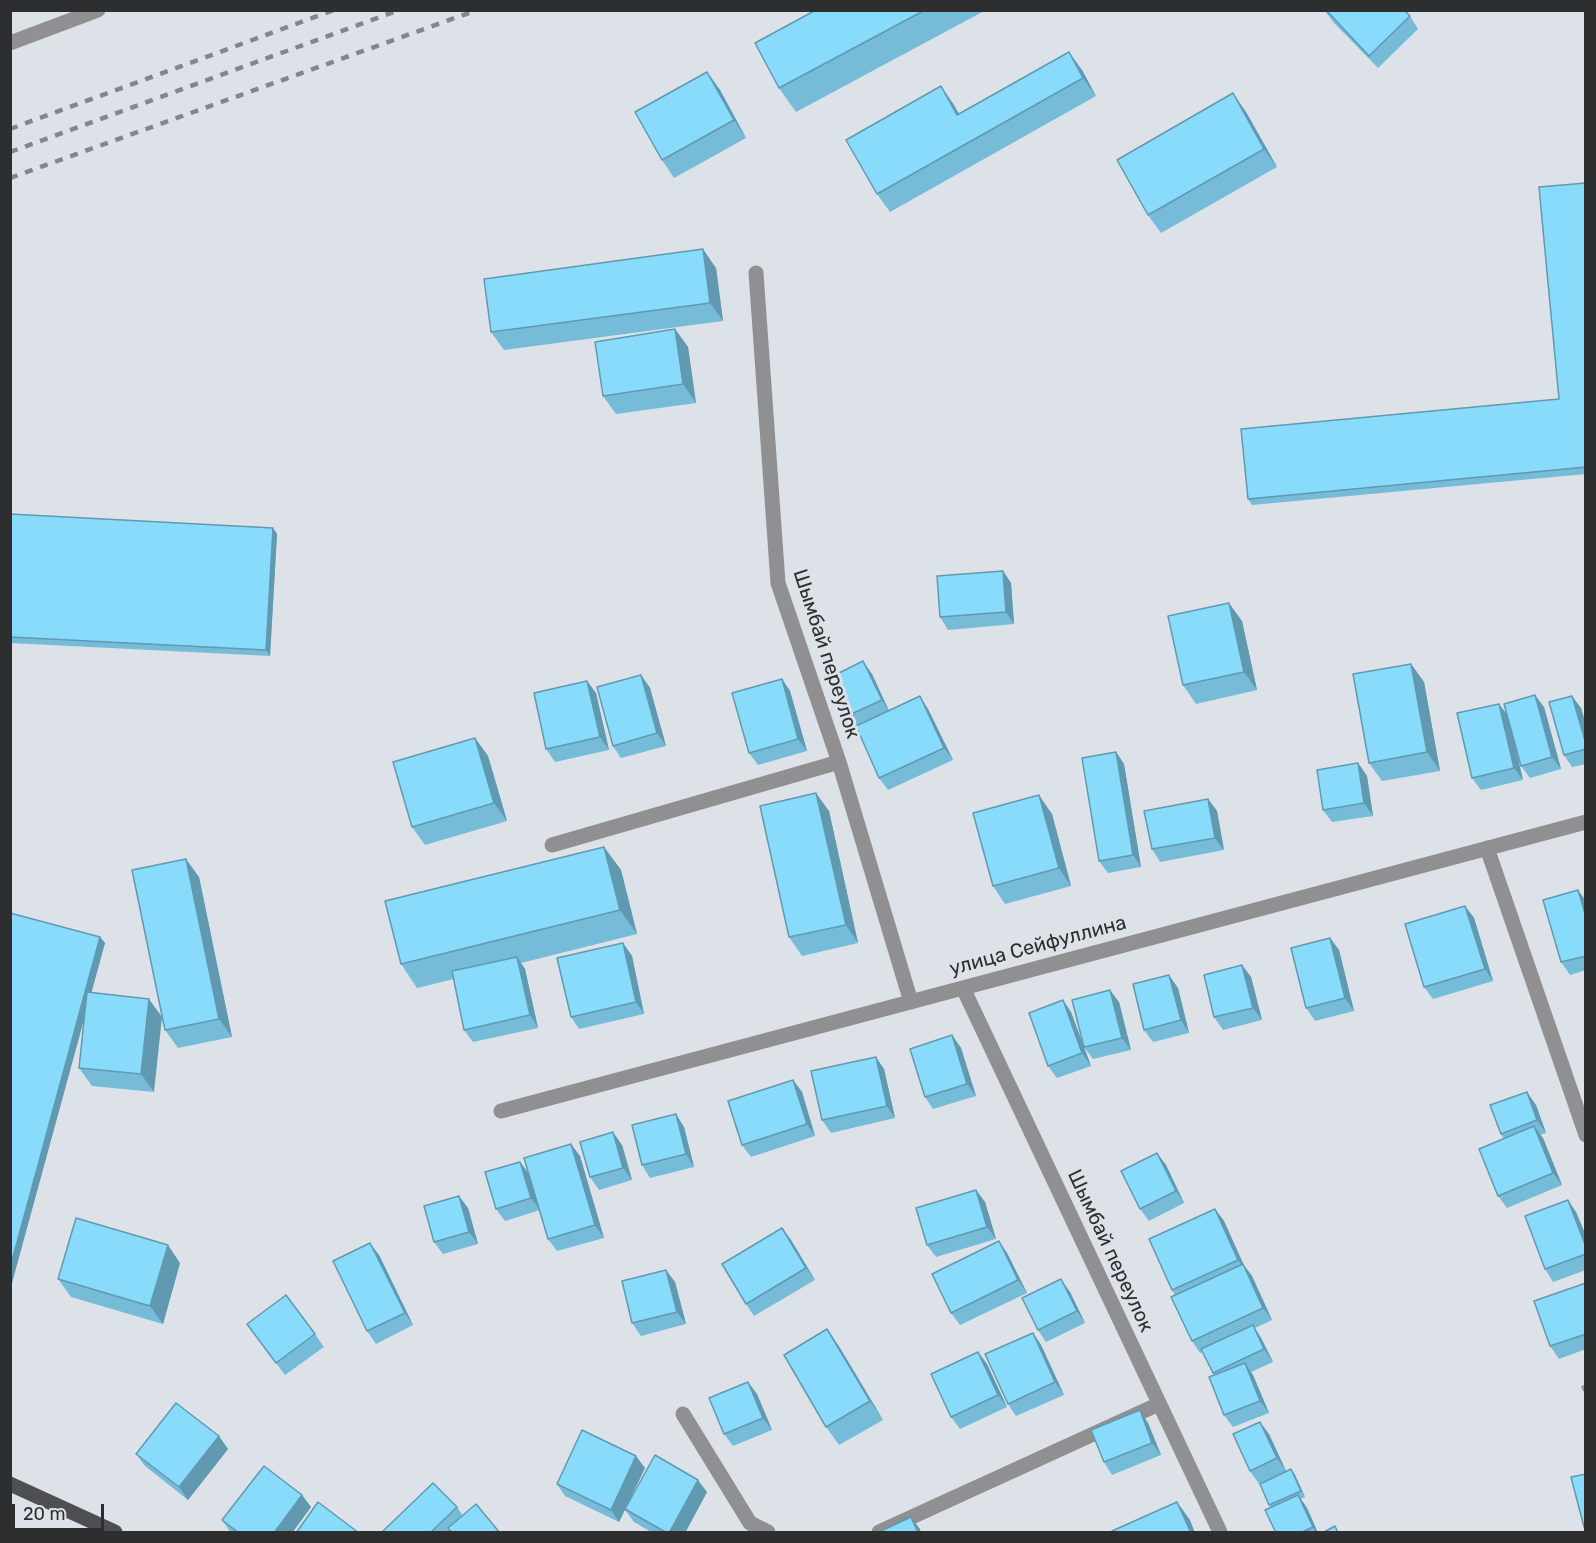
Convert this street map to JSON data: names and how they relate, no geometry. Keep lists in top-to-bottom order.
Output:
{
  "streets": {
    "street": ["Шымбай переулок", "улица Сейфуллина"]
  },
  "crossings": [
    ["Шымбай переулок", "улица Сейфуллина"]
  ],
  "scale_bar": "20 m"
}
